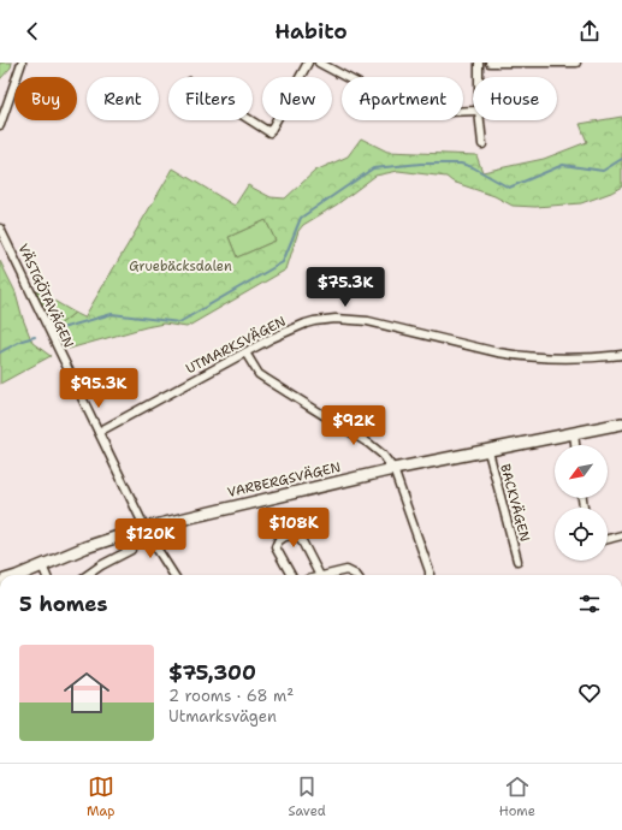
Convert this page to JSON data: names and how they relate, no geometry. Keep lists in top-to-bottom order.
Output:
{
  "streets": {
    "main road": ["VARBERGSVÄGEN"],
    "street": ["VÄSTGÖTAVÄGEN", "UTMARKSVÄGEN", "BACKVÄGEN"]
  },
  "crossings": [
    ["VÄSTGÖTAVÄGEN", "UTMARKSVÄGEN"],
    ["VÄSTGÖTAVÄGEN", "VARBERGSVÄGEN"],
    ["VARBERGSVÄGEN", "BACKVÄGEN"]
  ],
  "parks": ["Gruebäcksdalen"],
  "north": "bottom left",
  "page": {
    "header": "Habito",
    "chip": [
      "Buy",
      "Rent",
      "Filters",
      "New",
      "Apartment",
      "House"
    ],
    "price": [
      "$75.3K",
      "$95.3K",
      "$92K",
      "$108K",
      "$120K"
    ],
    "heading": "5 homes",
    "list": [
      {
        "name": "$75,300",
        "note": "2 rooms · 68 m² · Utmarksvägen"
      }
    ],
    "tabs": ["Map", "Saved", "Home"]
  }
}
